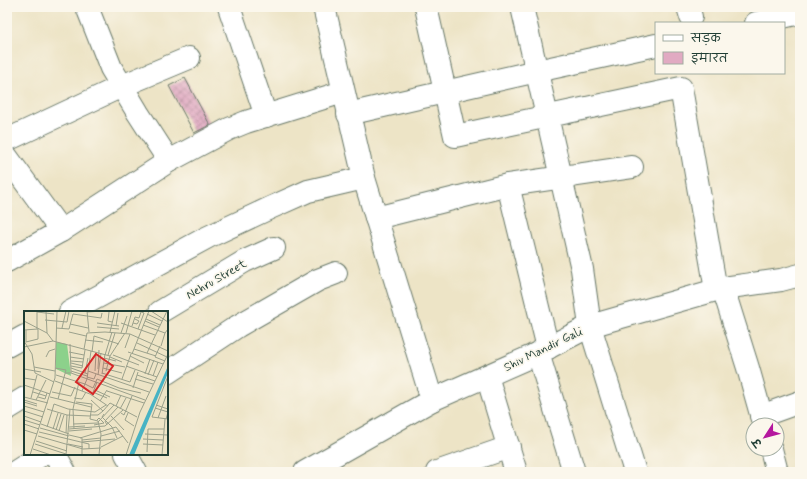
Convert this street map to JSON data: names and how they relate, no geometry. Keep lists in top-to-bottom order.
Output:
{
  "streets": {
    "street": ["Nehru Street", "Shiv Mandir Gali"]
  },
  "legend": ["सड़क", "इमारत"],
  "north": "bottom left"
}
